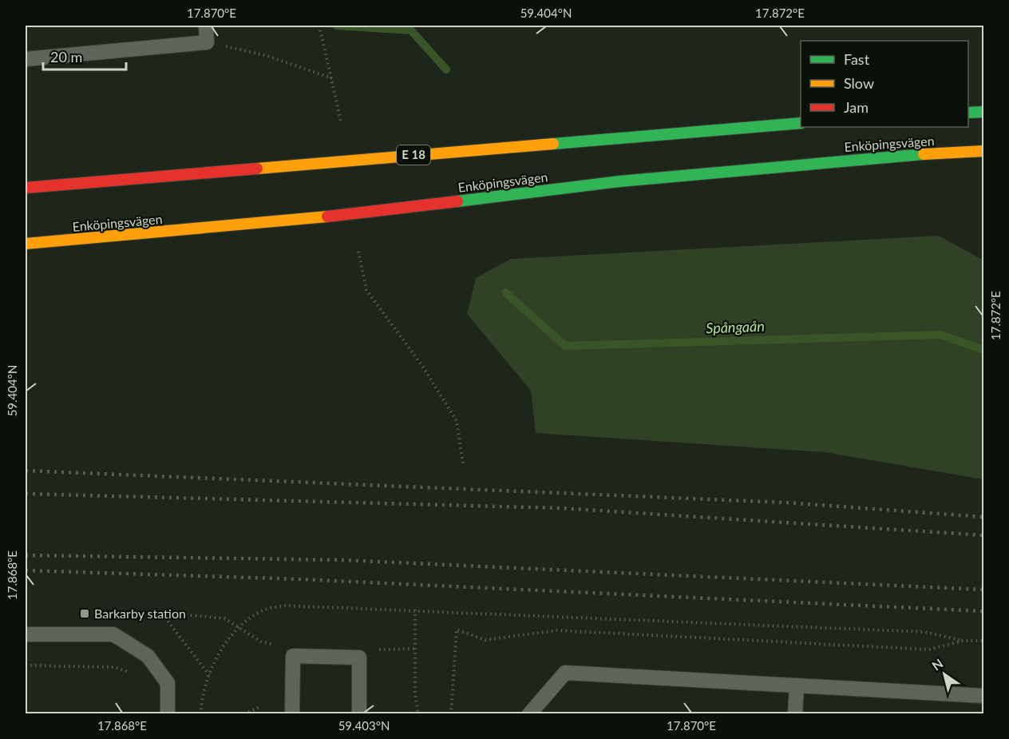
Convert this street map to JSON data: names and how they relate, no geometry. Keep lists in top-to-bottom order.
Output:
{
  "streets": {
    "highway": ["Enköpingsvägen", "E 18"]
  },
  "water": ["Spångaån"],
  "places": {
    "transit": ["Barkarby station"]
  },
  "legend": ["Fast", "Slow", "Jam"],
  "scale_bar": "20 m",
  "north": "top left",
  "coordinates": [
    "17.870°E",
    "59.404°N",
    "17.872°E",
    "17.868°E",
    "59.403°N"
  ]
}
